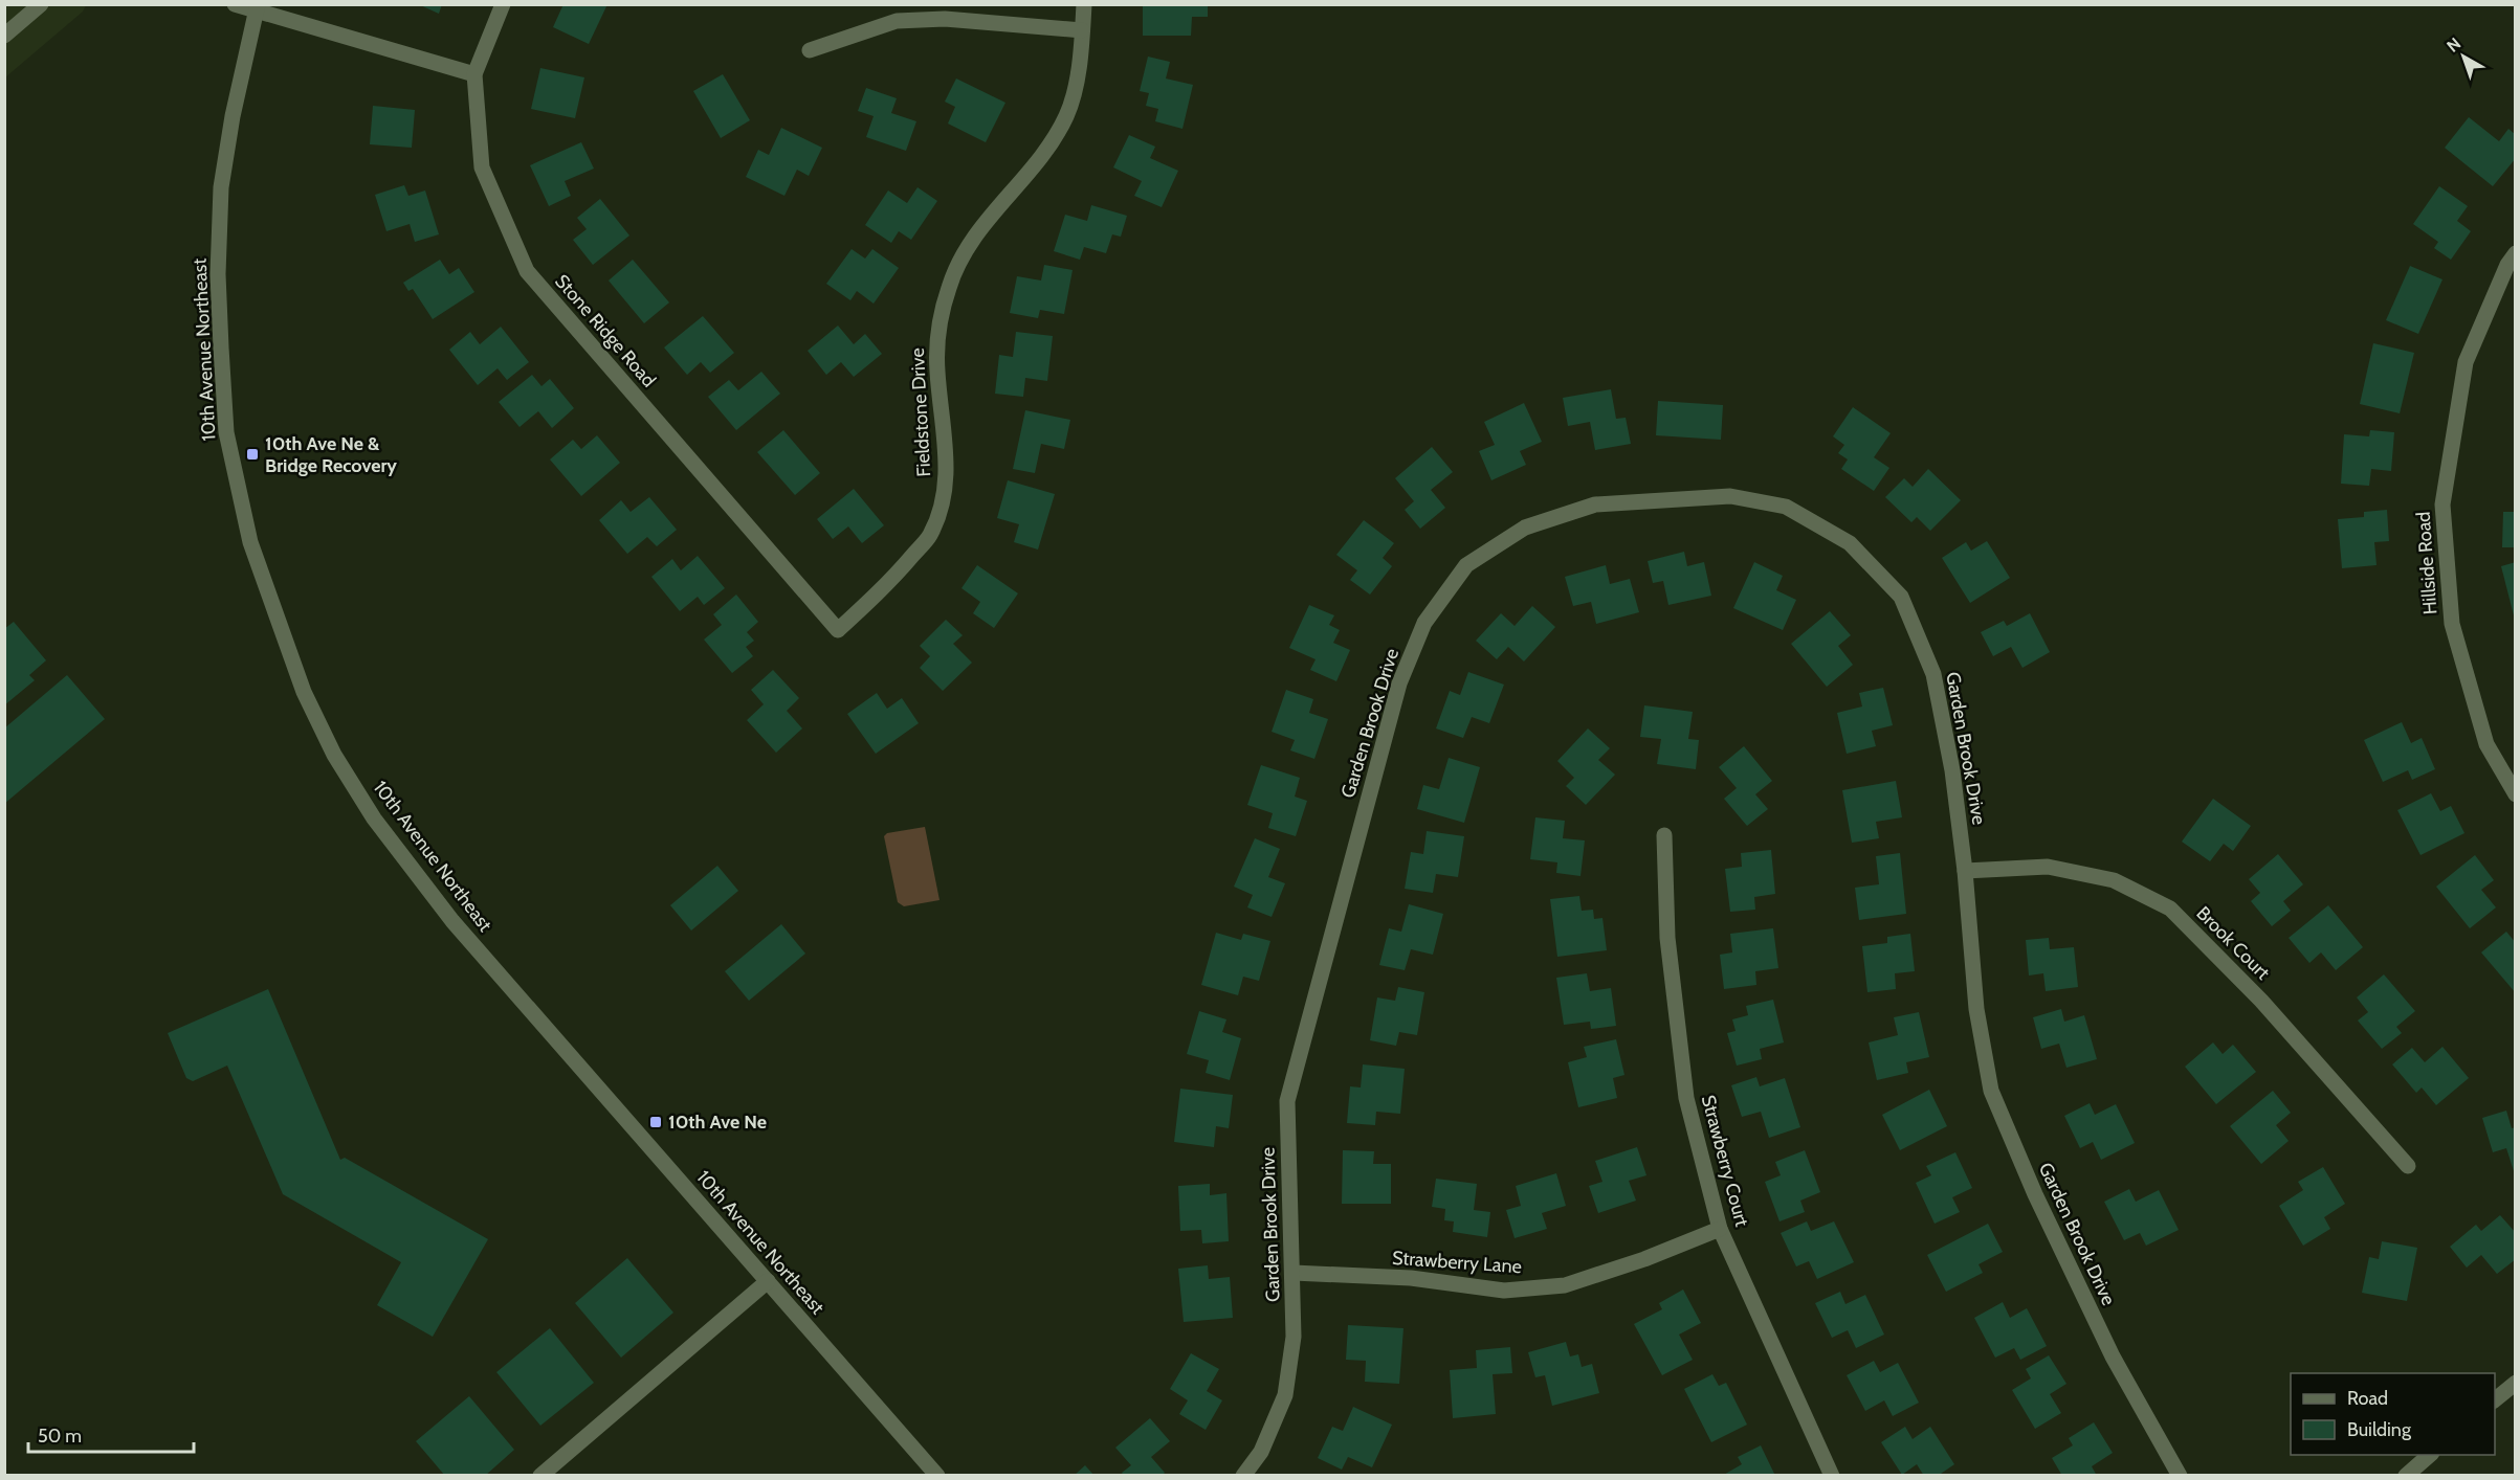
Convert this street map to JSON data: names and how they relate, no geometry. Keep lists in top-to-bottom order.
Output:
{
  "streets": {
    "street": [
      "Stone Ridge Road",
      "10th Avenue Northeast",
      "Fieldstone Drive",
      "Hillside Road",
      "Garden Brook Drive",
      "Brook Court",
      "Strawberry Court",
      "Strawberry Lane"
    ]
  },
  "crossings": [
    ["Stone Ridge Road", "Fieldstone Drive"],
    ["Garden Brook Drive", "Brook Court"],
    ["Garden Brook Drive", "Strawberry Lane"],
    ["Strawberry Court", "Strawberry Lane"]
  ],
  "places": {
    "transit": ["10th Ave Ne & Bridge Recovery", "10th Ave Ne"]
  },
  "legend": ["Road", "Building"],
  "scale_bar": "50 m",
  "north": "top left"
}
